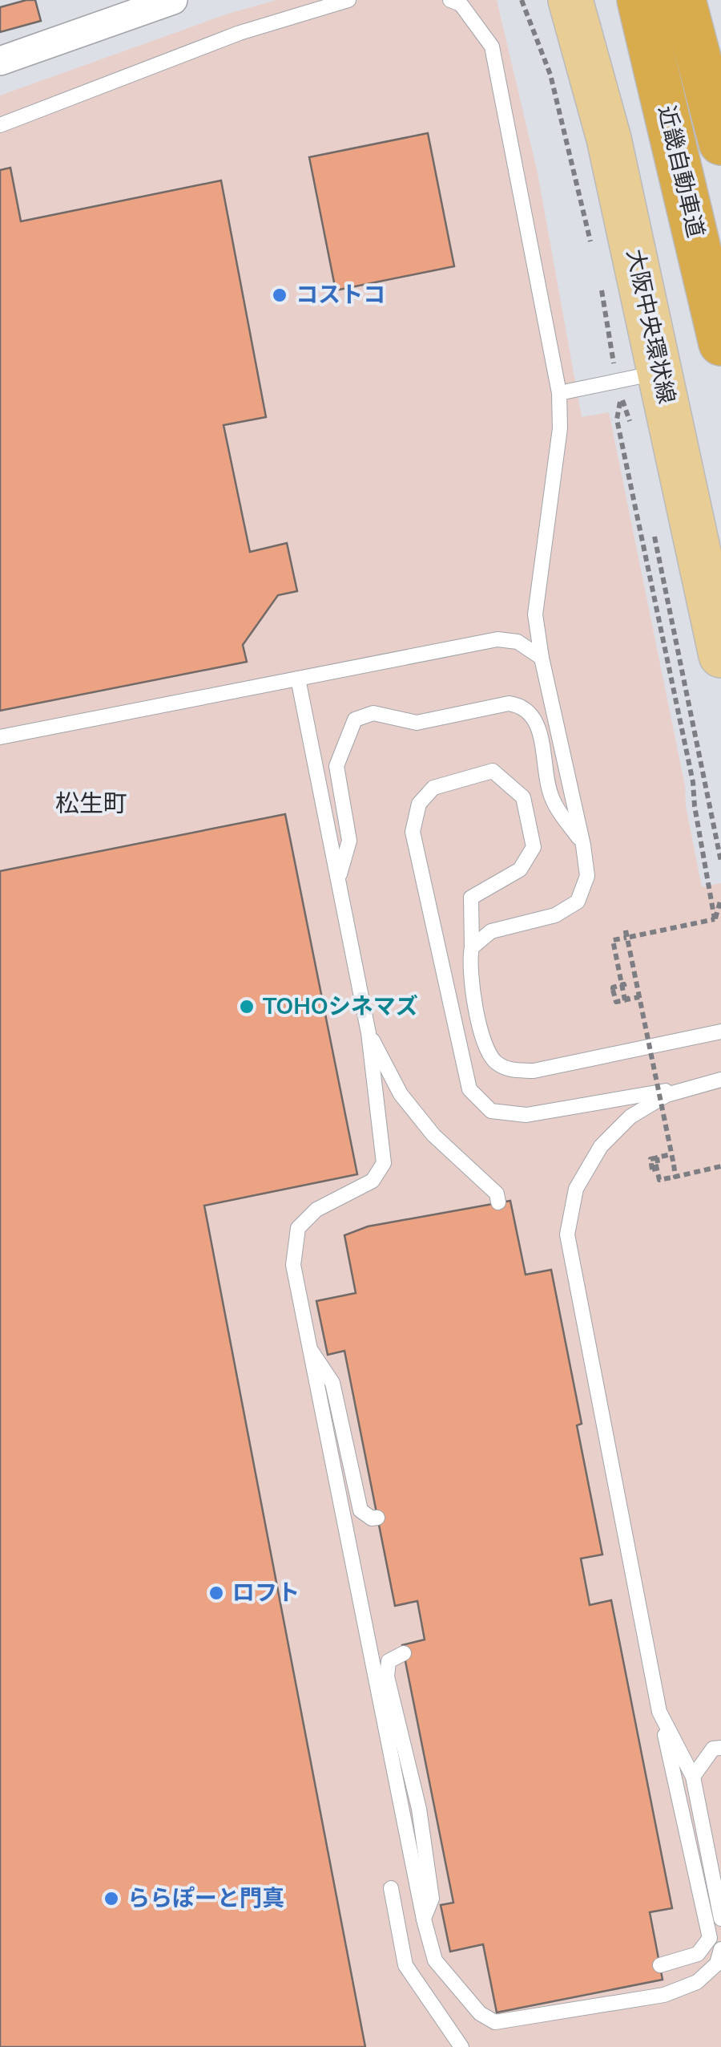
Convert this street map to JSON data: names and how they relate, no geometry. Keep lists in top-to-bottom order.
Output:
{
  "streets": {
    "highway": ["近畿自動車道"],
    "main road": ["大阪中央環状線"]
  },
  "districts": ["松生町"],
  "places": [
    "コストコ",
    "TOHOシネマズ",
    "ロフト",
    "ららぽーと門真"
  ]
}
